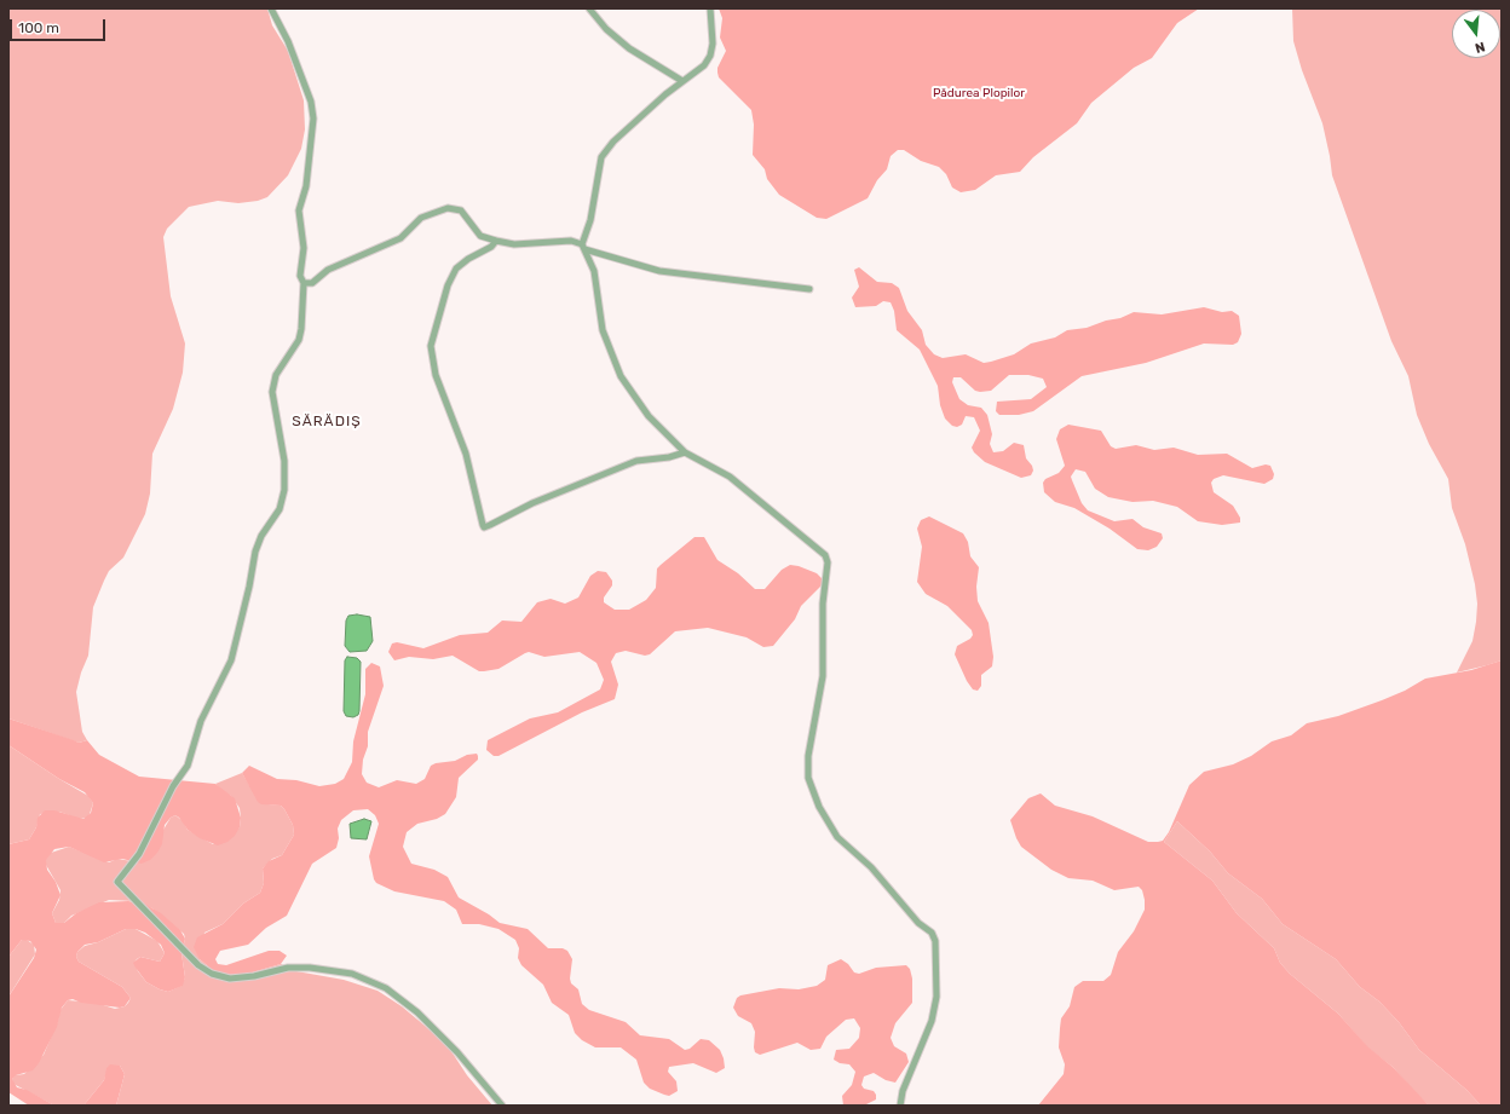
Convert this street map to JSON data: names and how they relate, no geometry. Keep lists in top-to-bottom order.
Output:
{
  "districts": ["SĂRĂDIȘ"],
  "parks": ["Pădurea Plopilor"],
  "scale_bar": "100 m",
  "north": "bottom"
}
